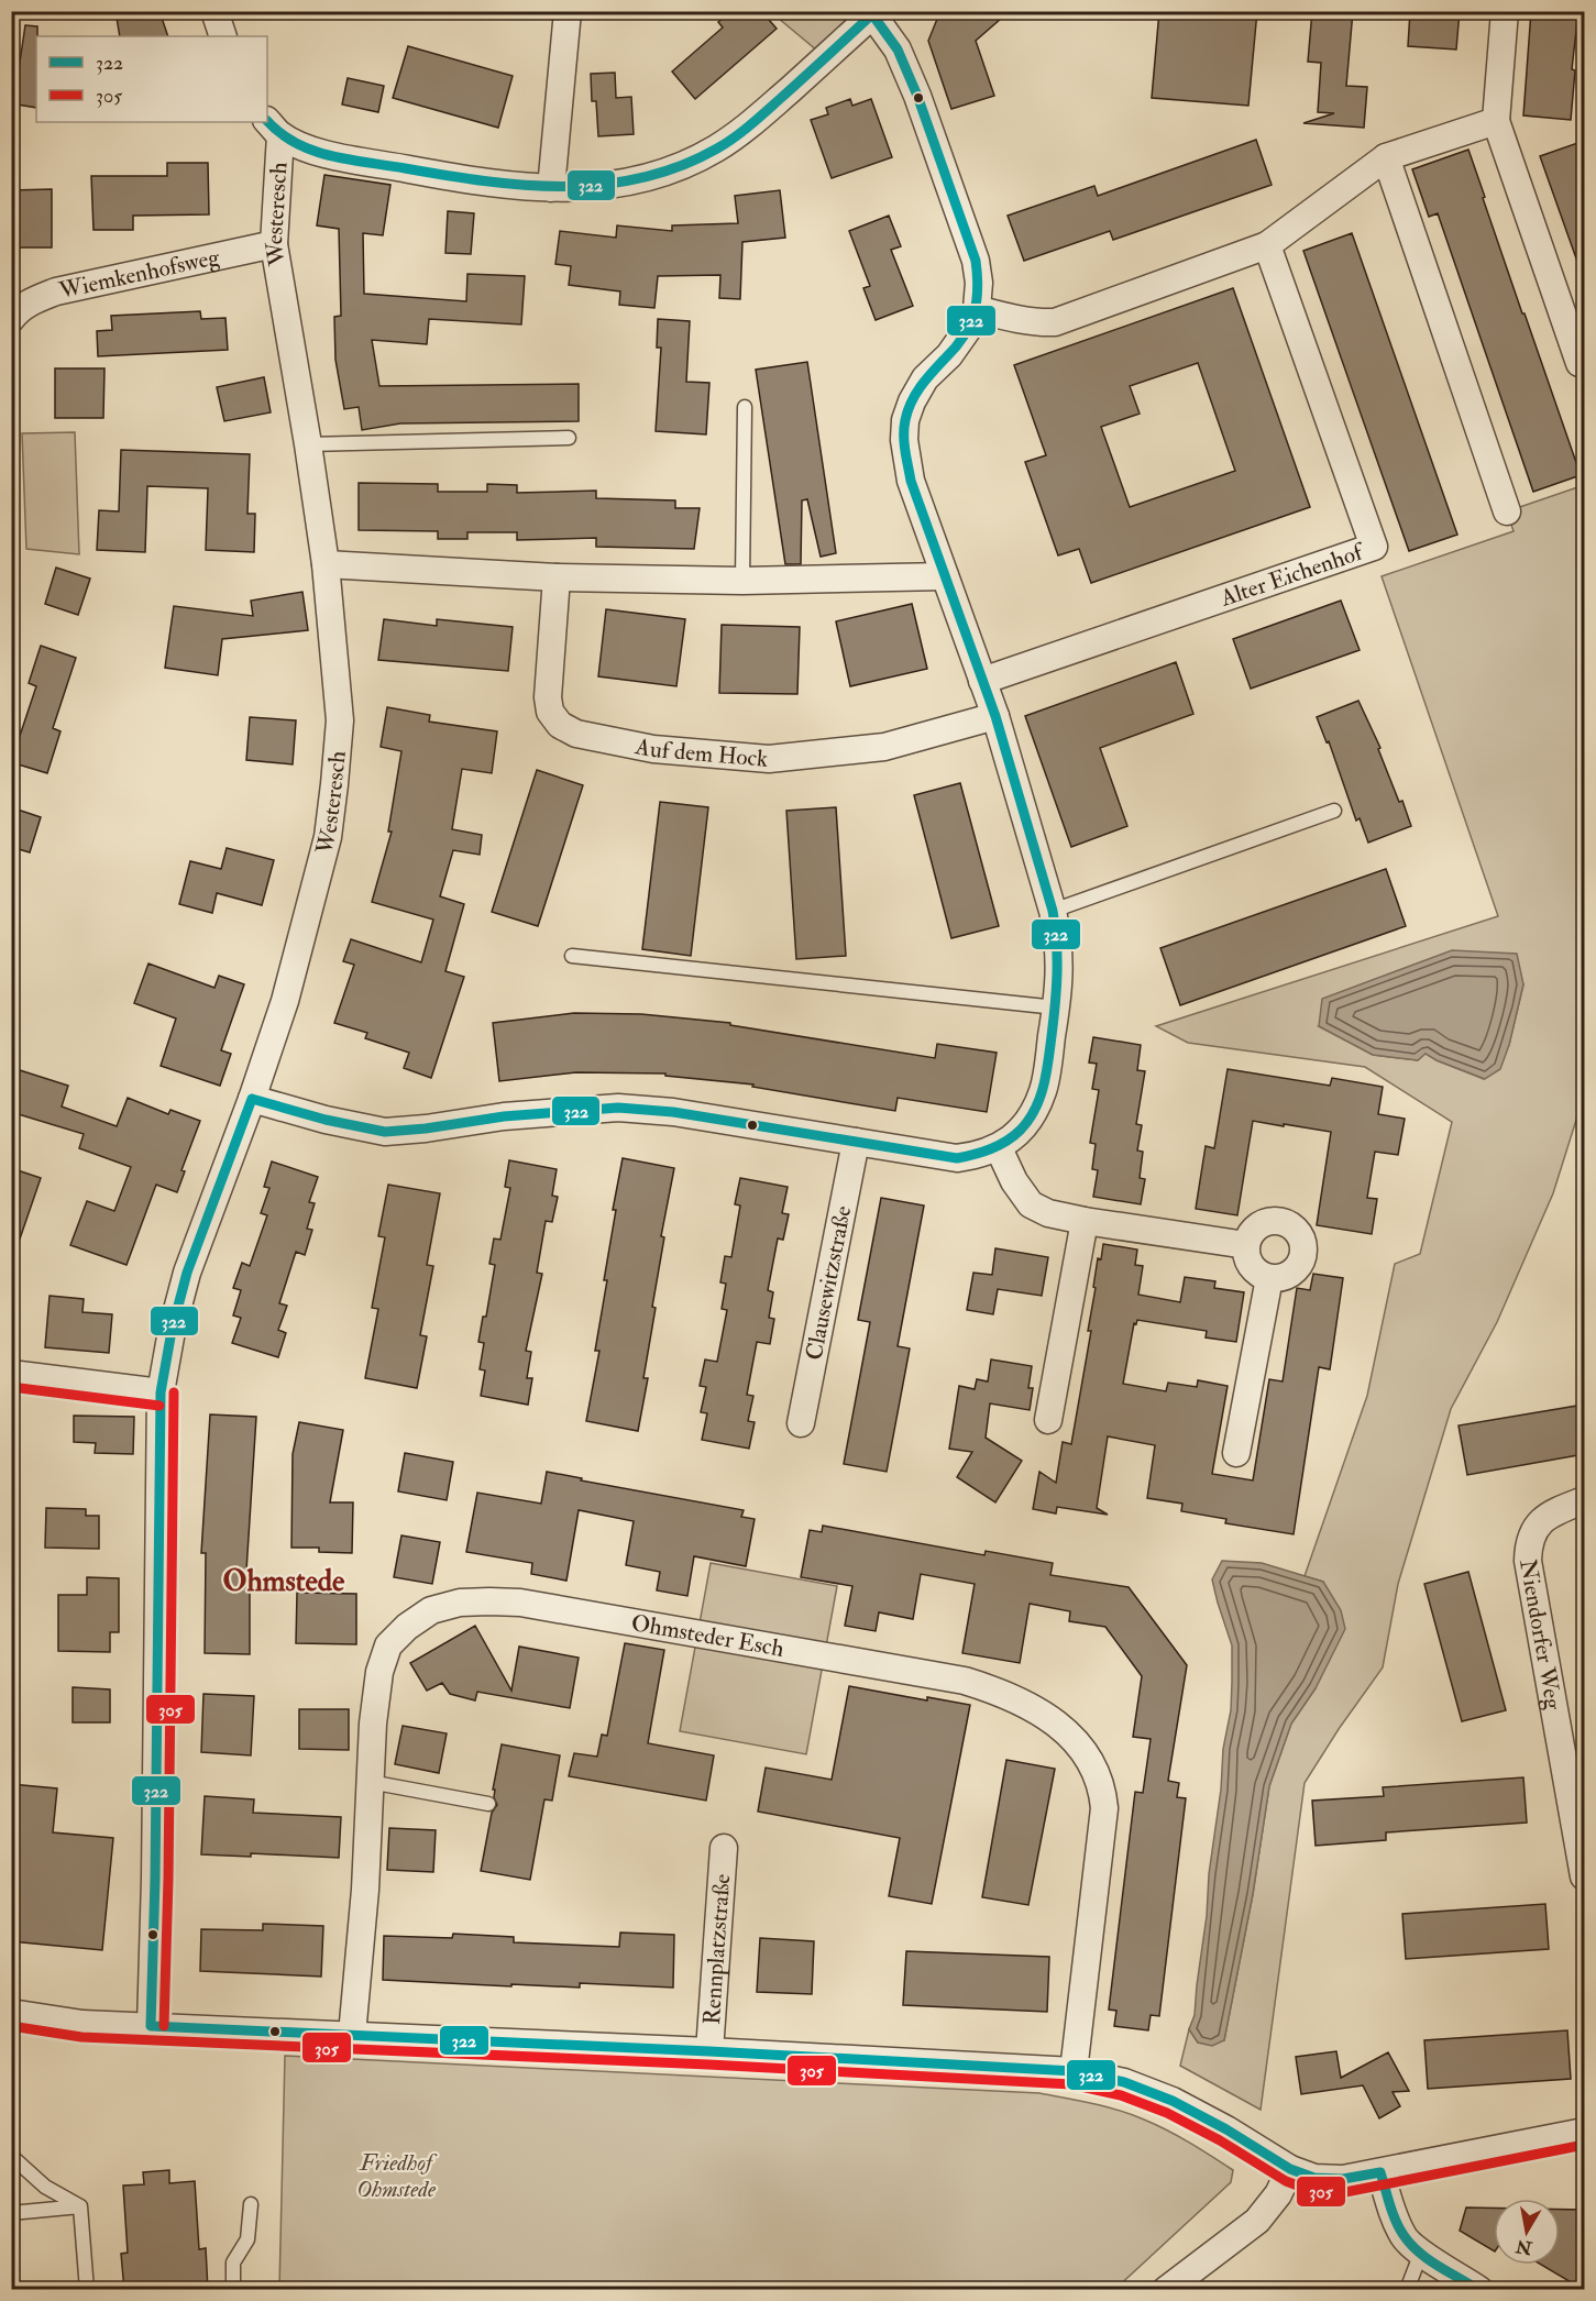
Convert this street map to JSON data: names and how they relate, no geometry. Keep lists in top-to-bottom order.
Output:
{
  "streets": {
    "street": [
      "Westeresch",
      "Wiemkenhofsweg",
      "Alter Eichenhof",
      "Auf dem Hock",
      "Clausewitzstraße",
      "Niendorfer Weg",
      "Ohmsteder Esch",
      "Rennplatzstraße"
    ]
  },
  "crossings": [
    ["Westeresch", "Wiemkenhofsweg"],
    ["Westeresch", "Rennplatzstraße"],
    ["Ohmsteder Esch", "Rennplatzstraße"]
  ],
  "districts": ["Ohmstede"],
  "parks": ["Friedhof Ohmstede"],
  "lines": ["transit line 322", "transit line 305"],
  "legend": ["322", "305"],
  "north": "bottom"
}
